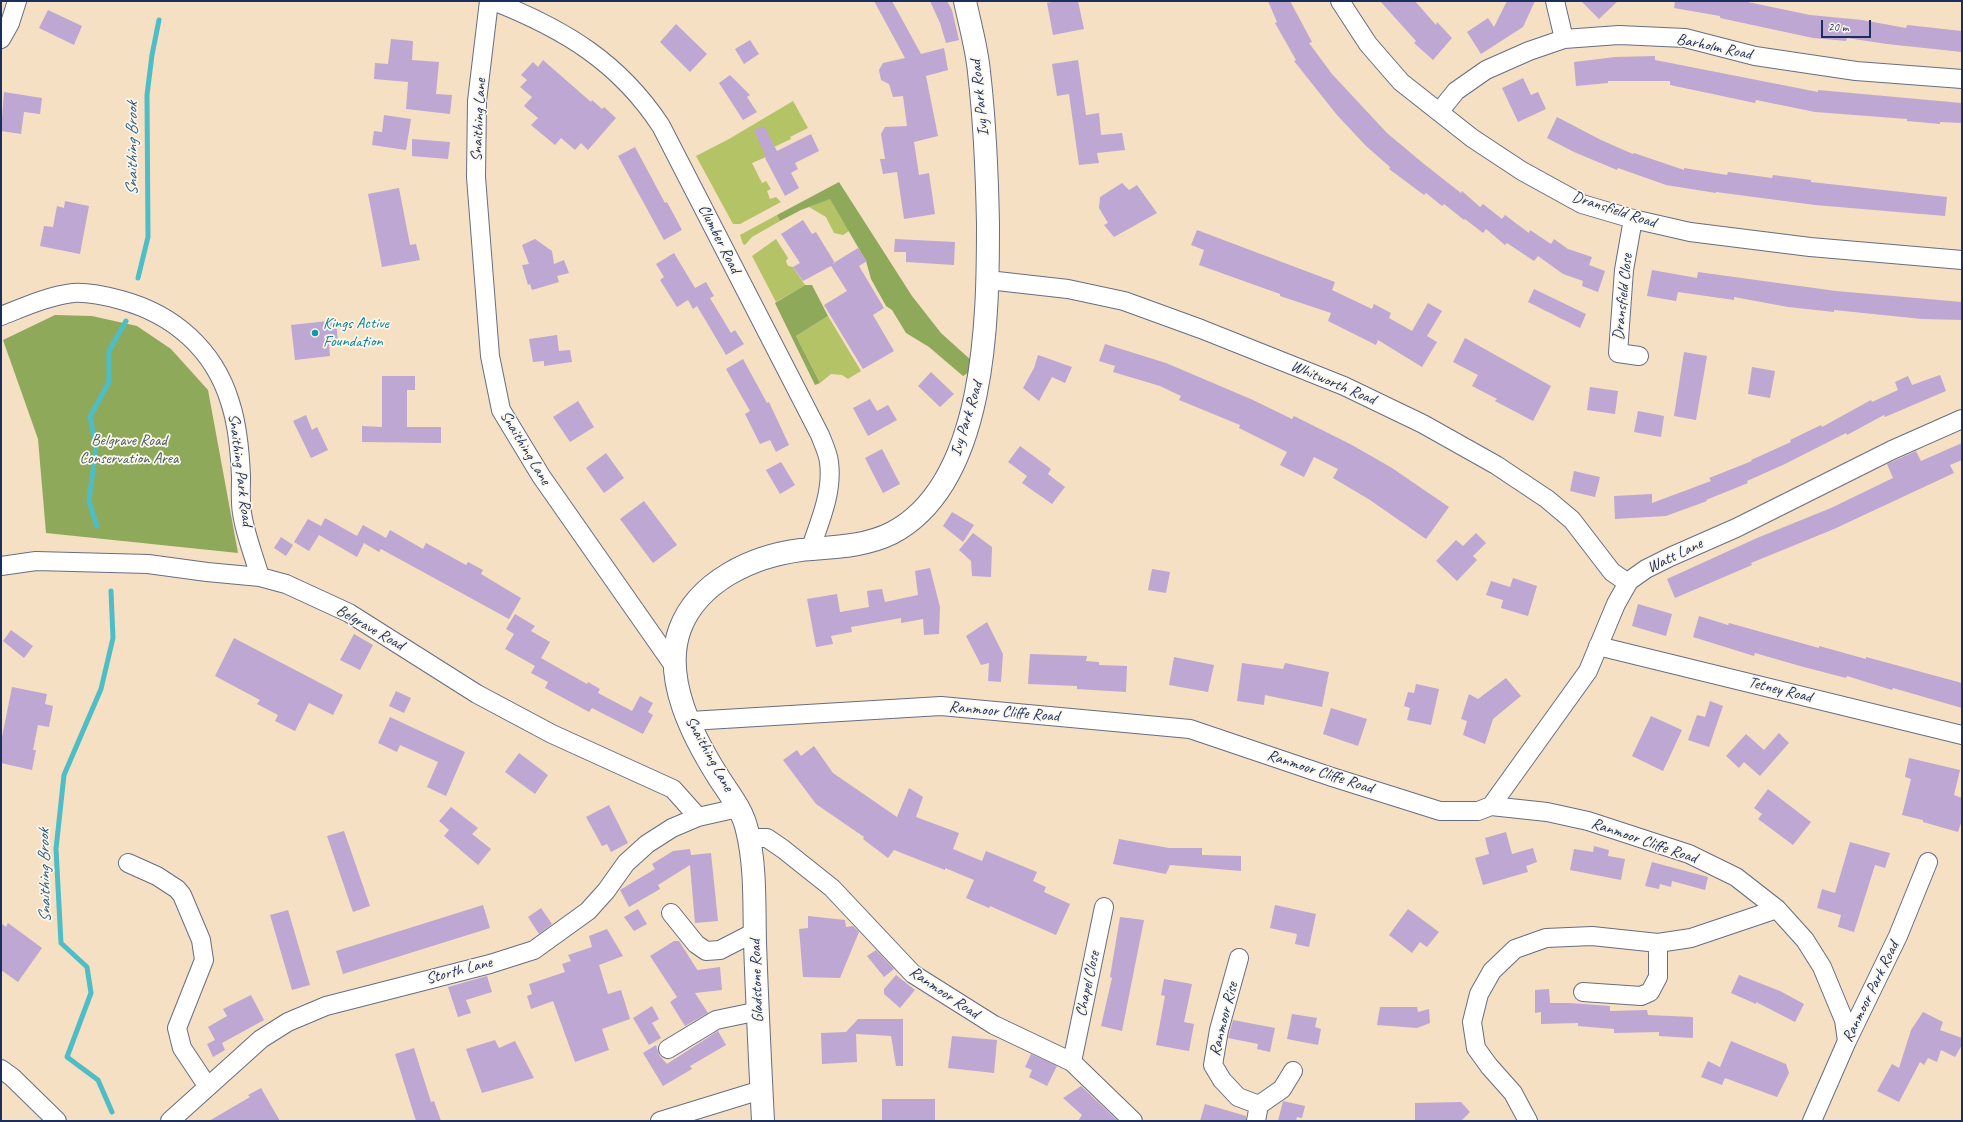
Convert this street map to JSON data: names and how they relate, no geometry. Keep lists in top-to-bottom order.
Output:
{
  "streets": {
    "street": [
      "Barholm Road",
      "Ivy Park Road",
      "Snaithing Lane",
      "Dransfield Road",
      "Clumber Road",
      "Dransfield Close",
      "Whitworth Road",
      "Snaithing Park Road",
      "Watt Lane",
      "Belgrave Road",
      "Tetney Road",
      "Ranmoor Cliffe Road",
      "Storth Lane",
      "Gladstone Road",
      "Chapel Close",
      "Ranmoor Park Road",
      "Ranmoor Road",
      "Ranmoor Rise"
    ]
  },
  "crossings": [
    ["Barholm Road", "Dransfield Road"],
    ["Ivy Park Road", "Snaithing Lane"],
    ["Ivy Park Road", "Clumber Road"],
    ["Ivy Park Road", "Whitworth Road"],
    ["Snaithing Lane", "Ranmoor Cliffe Road"],
    ["Snaithing Lane", "Storth Lane"],
    ["Snaithing Lane", "Gladstone Road"],
    ["Snaithing Lane", "Ranmoor Road"],
    ["Dransfield Road", "Dransfield Close"],
    ["Whitworth Road", "Watt Lane"],
    ["Snaithing Park Road", "Belgrave Road"],
    ["Watt Lane", "Tetney Road"],
    ["Watt Lane", "Ranmoor Cliffe Road"],
    ["Belgrave Road", "Storth Lane"],
    ["Ranmoor Cliffe Road", "Ranmoor Park Road"],
    ["Gladstone Road", "Ranmoor Road"],
    ["Chapel Close", "Ranmoor Road"]
  ],
  "water": ["Snaithing Brook"],
  "parks": ["Belgrave Road Conservation Area"],
  "places": ["Kings Active Foundation"],
  "scale_bar": "20 m"
}
